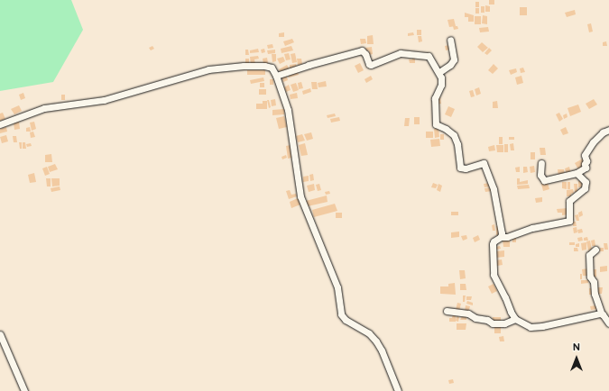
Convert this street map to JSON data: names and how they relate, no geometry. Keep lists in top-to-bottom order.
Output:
{
  "north": "top"
}
